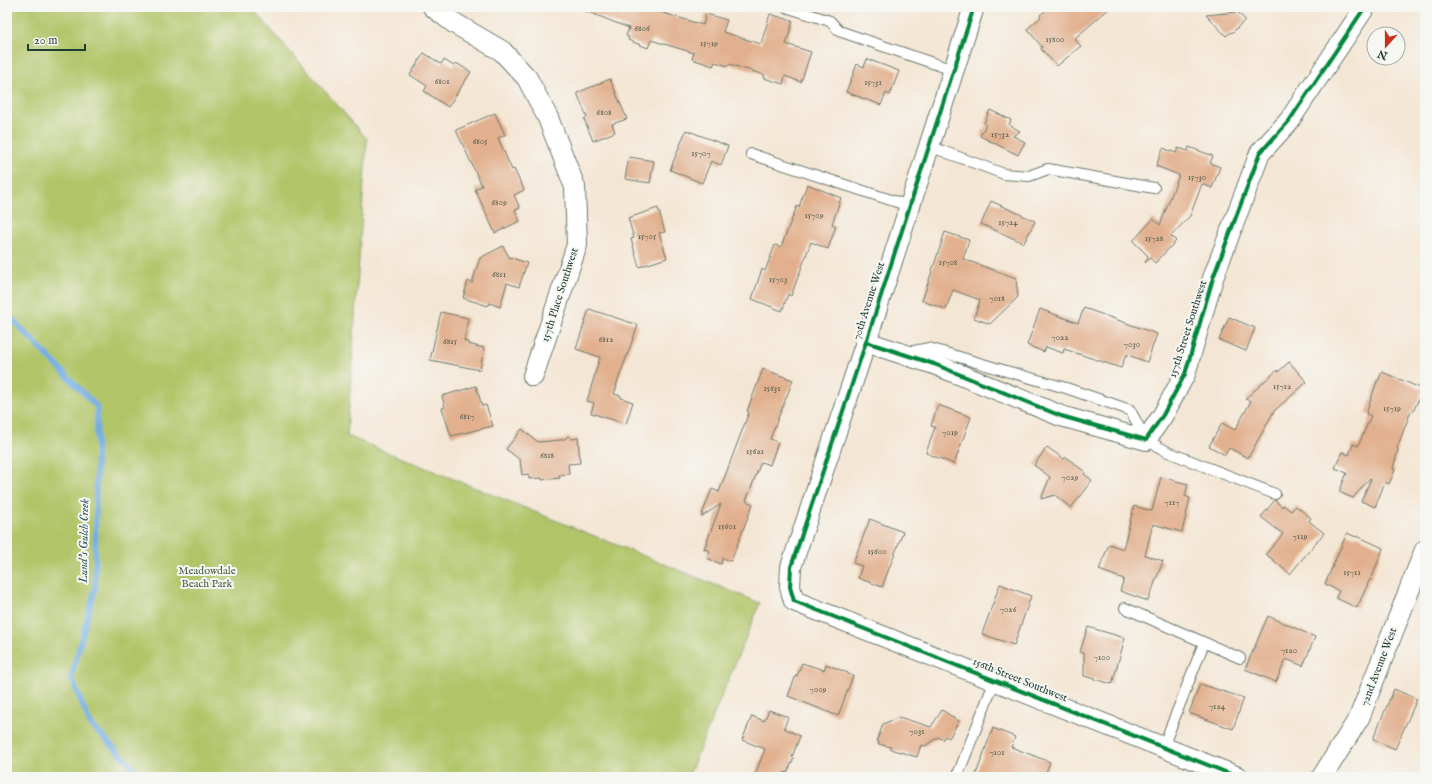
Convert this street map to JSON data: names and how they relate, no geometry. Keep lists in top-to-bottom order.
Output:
{
  "streets": {
    "street": [
      "157th Place Southwest",
      "70th Avenue West",
      "157th Street Southwest",
      "72nd Avenue West",
      "156th Street Southwest"
    ]
  },
  "crossings": [
    ["70th Avenue West", "156th Street Southwest"]
  ],
  "water": ["Lund's Gulch Creek"],
  "parks": ["Meadowdale Beach Park"],
  "house_numbers": [
    "6806",
    "15800",
    "15719",
    "6801",
    "15731",
    "6808",
    "15732",
    "6805",
    "15707",
    "15730",
    "6809",
    "15709",
    "15724",
    "15705",
    "15728",
    "15708",
    "6811",
    "15703",
    "7018",
    "7022",
    "6812",
    "6815",
    "7030",
    "15712",
    "15631",
    "15719",
    "6817",
    "7019",
    "15621",
    "6818",
    "7029",
    "7117",
    "15601",
    "7119",
    "15600",
    "15711",
    "7026",
    "7120",
    "7100",
    "7009",
    "7124",
    "7031",
    "7101"
  ],
  "scale_bar": "20 m",
  "north": "bottom"
}
